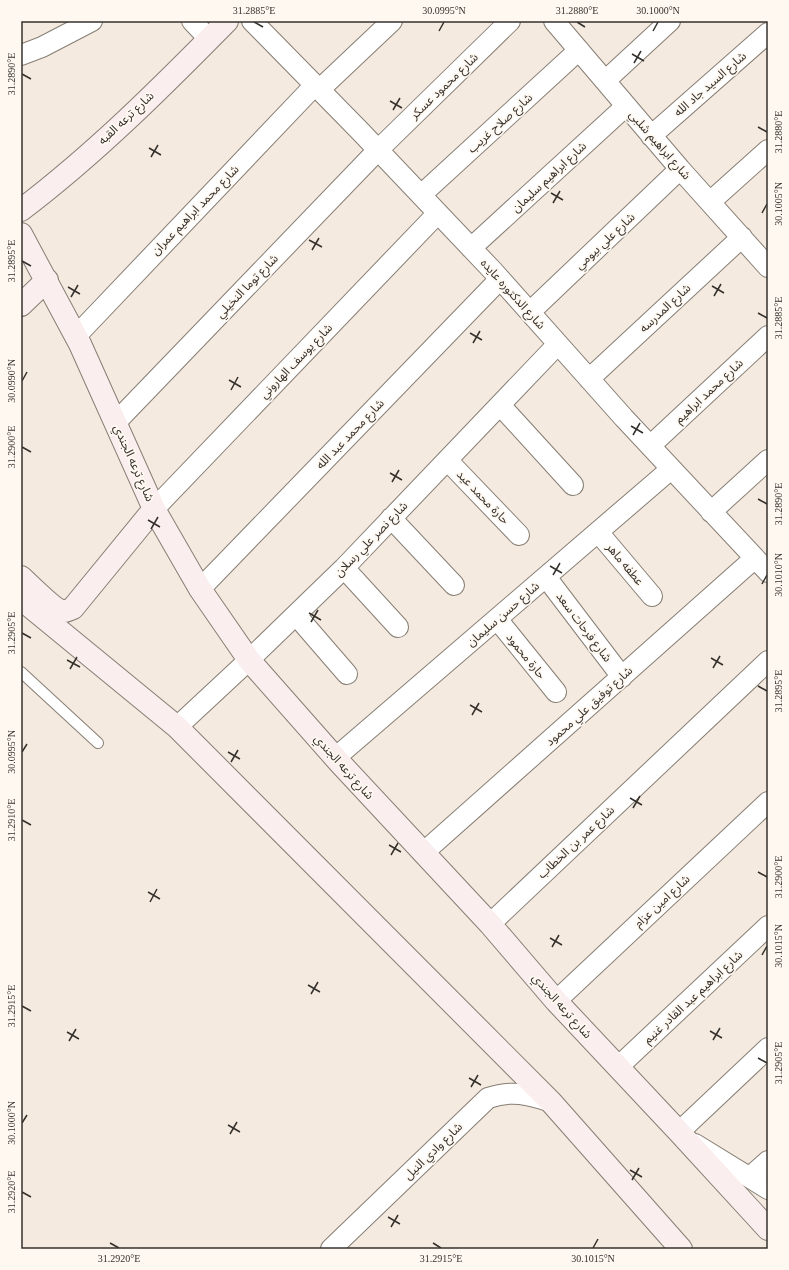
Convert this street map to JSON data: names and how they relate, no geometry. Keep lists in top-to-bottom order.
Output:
{
  "streets": {
    "main road": ["شارع ترعه القبه", "شارع ترعه الجندي"],
    "street": [
      "شارع السيد جاد الله",
      "شارع محمود عسكر",
      "شارع صلاح غريب",
      "شارع ابراهيم شلبي",
      "شارع ابراهيم سليمان",
      "شارع محمد ابراهيم عمران",
      "شارع علي بيومي",
      "شارع توما النخيلي",
      "شارع الدكتوره عايده",
      "شارع المدرسه",
      "شارع يوسف الهاروني",
      "شارع محمد ابراهيم",
      "شارع محمد عبد الله",
      "حارة محمد عيد",
      "شارع نصر علي رسلان",
      "عطفه ماهر",
      "شارع حسن سليمان",
      "شارع فرحات سعد",
      "حارة محمود",
      "شارع توفيق علي محمود",
      "شارع عمر بن الخطاب",
      "شارع امين عزام",
      "شارع ابراهيم عبد القادر غنيم",
      "شارع وادي النيل"
    ]
  },
  "crossings": [
    ["شارع السيد جاد الله", "شارع ابراهيم شلبي"],
    ["شارع محمود عسكر", "شارع توما النخيلي"],
    ["شارع محمود عسكر", "شارع الدكتوره عايده"],
    ["شارع صلاح غريب", "شارع ابراهيم شلبي"],
    ["شارع صلاح غريب", "شارع الدكتوره عايده"],
    ["شارع ابراهيم شلبي", "شارع ابراهيم سليمان"],
    ["شارع ابراهيم شلبي", "شارع علي بيومي"],
    ["شارع ابراهيم شلبي", "شارع المدرسه"],
    ["شارع ابراهيم سليمان", "شارع الدكتوره عايده"],
    ["شارع محمد ابراهيم عمران", "شارع الدكتوره عايده"],
    ["شارع محمد ابراهيم عمران", "شارع ترعه الجندي"],
    ["شارع علي بيومي", "شارع الدكتوره عايده"],
    ["شارع توما النخيلي", "شارع الدكتوره عايده"],
    ["شارع توما النخيلي", "شارع ترعه الجندي"],
    ["شارع الدكتوره عايده", "شارع المدرسه"],
    ["شارع الدكتوره عايده", "شارع يوسف الهاروني"],
    ["شارع الدكتوره عايده", "شارع محمد ابراهيم"],
    ["شارع الدكتوره عايده", "شارع محمد عبد الله"],
    ["شارع الدكتوره عايده", "شارع نصر علي رسلان"],
    ["شارع الدكتوره عايده", "شارع حسن سليمان"],
    ["شارع الدكتوره عايده", "شارع توفيق علي محمود"],
    ["شارع يوسف الهاروني", "شارع ترعه الجندي"],
    ["شارع محمد عبد الله", "شارع ترعه الجندي"],
    ["شارع ترعه الجندي", "شارع نصر علي رسلان"],
    ["شارع ترعه الجندي", "شارع حسن سليمان"],
    ["شارع ترعه الجندي", "شارع توفيق علي محمود"],
    ["شارع ترعه الجندي", "شارع عمر بن الخطاب"],
    ["شارع ترعه الجندي", "شارع امين عزام"],
    ["شارع ترعه الجندي", "شارع ابراهيم عبد القادر غنيم"],
    ["حارة محمد عيد", "شارع نصر علي رسلان"],
    ["عطفه ماهر", "شارع حسن سليمان"],
    ["شارع حسن سليمان", "شارع فرحات سعد"],
    ["شارع حسن سليمان", "حارة محمود"],
    ["شارع فرحات سعد", "شارع توفيق علي محمود"]
  ],
  "coordinates": [
    "31.2885°E",
    "30.0995°N",
    "31.2880°E",
    "30.1000°N",
    "31.2890°E",
    "30.1005°N",
    "31.2895°E",
    "30.0990°N",
    "31.2900°E",
    "30.1010°N",
    "31.2905°E",
    "31.2910°E",
    "30.1015°N",
    "31.2915°E",
    "31.2920°E"
  ]
}
